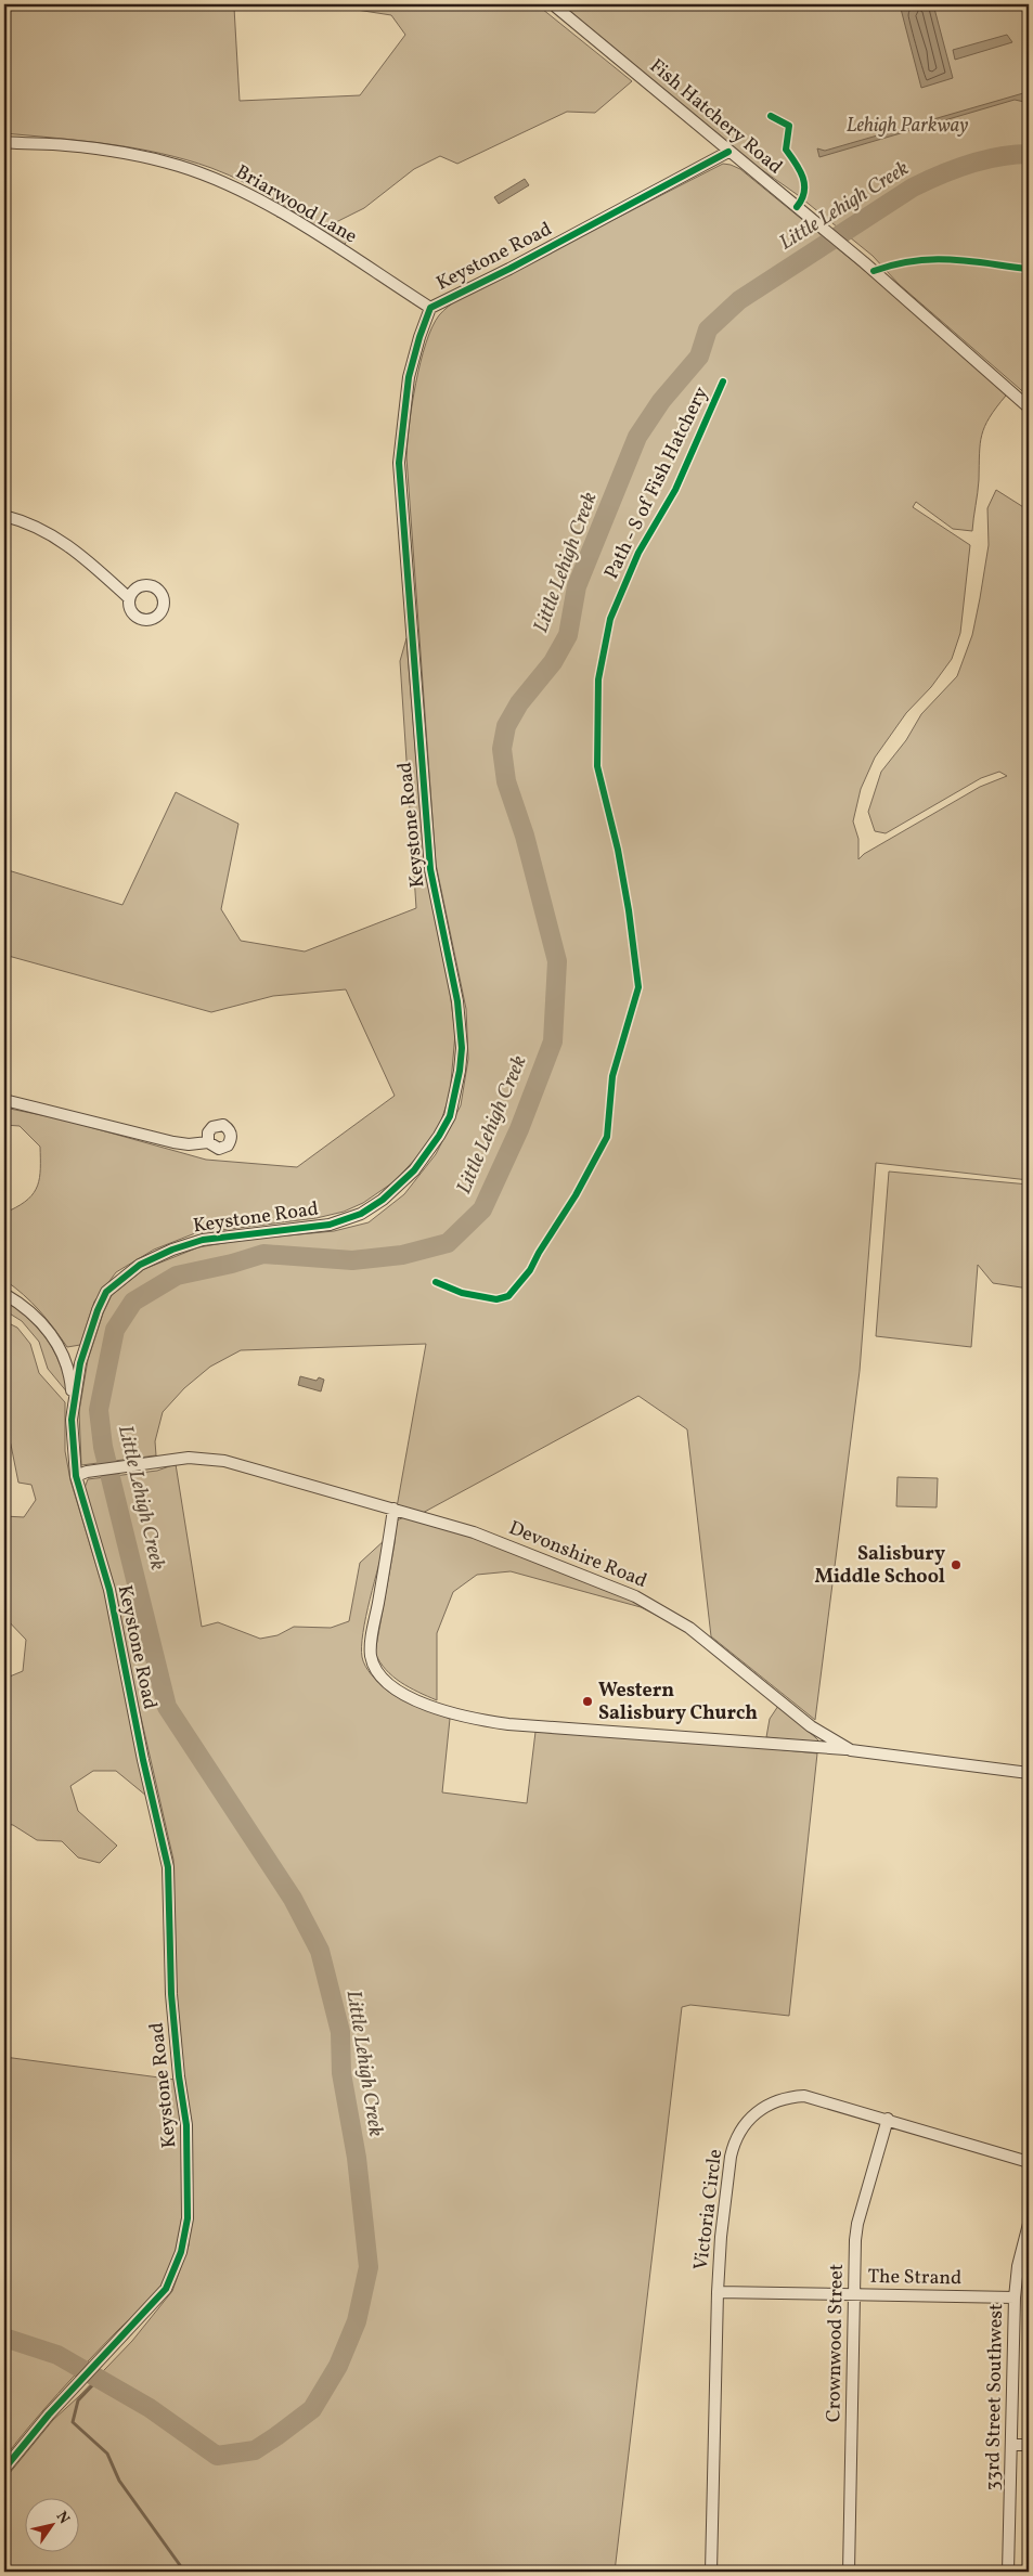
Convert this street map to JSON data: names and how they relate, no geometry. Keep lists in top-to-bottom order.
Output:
{
  "streets": {
    "street": [
      "Fish Hatchery Road",
      "Briarwood Lane",
      "Keystone Road",
      "Devonshire Road",
      "Victoria Circle",
      "The Strand",
      "Crownwood Street",
      "33rd Street Southwest"
    ],
    "cycle path": ["Path - S of Fish Hatchery"]
  },
  "crossings": [
    ["Fish Hatchery Road", "Keystone Road"],
    ["Briarwood Lane", "Keystone Road"],
    ["Keystone Road", "Devonshire Road"],
    ["Victoria Circle", "The Strand"],
    ["Victoria Circle", "Crownwood Street"],
    ["The Strand", "Crownwood Street"],
    ["The Strand", "33rd Street Southwest"]
  ],
  "water": ["Little Lehigh Creek"],
  "parks": ["Lehigh Parkway"],
  "places": ["Salisbury Middle School", "Western Salisbury Church"],
  "north": "top right"
}
